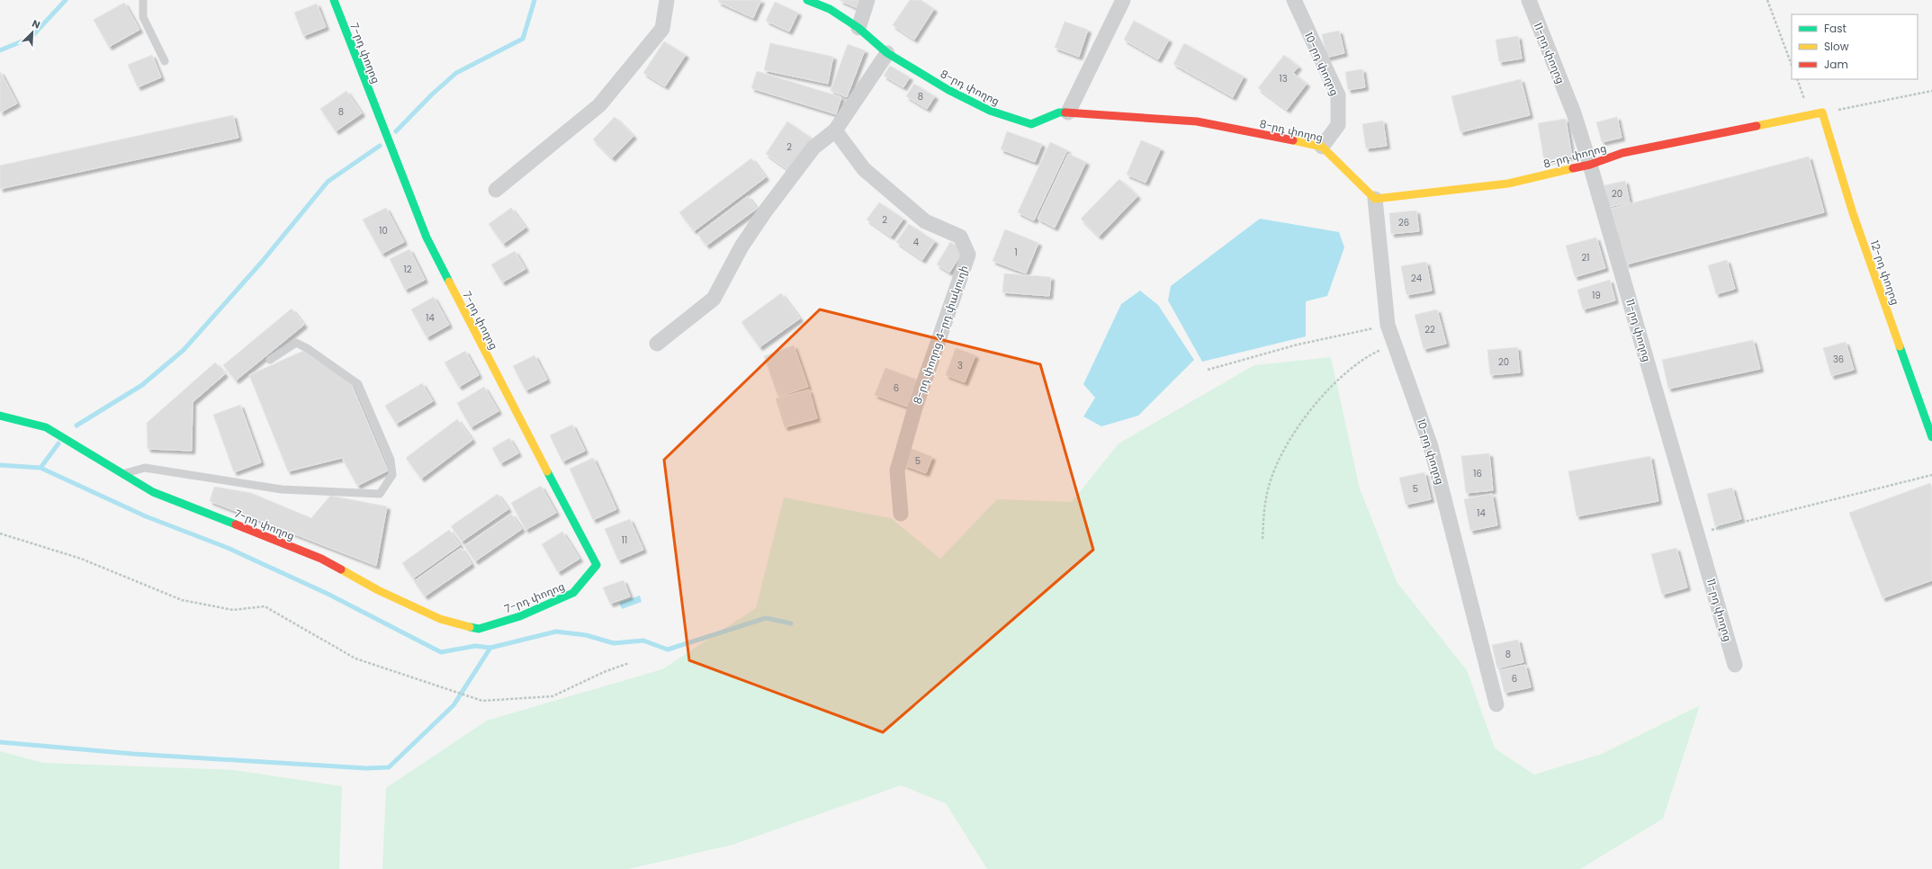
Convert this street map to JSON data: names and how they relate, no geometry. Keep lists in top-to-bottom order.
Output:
{
  "streets": {
    "street": [
      "7-րդ փողոց",
      "11-րդ փողոց",
      "10-րդ փողոց",
      "8-րդ փողոց",
      "12-րդ փողոց",
      "8-րդ փողոց 4-րդ փակուղի"
    ]
  },
  "crossings": [
    ["11-րդ փողոց", "8-րդ փողոց"],
    ["10-րդ փողոց", "8-րդ փողոց"],
    ["8-րդ փողոց", "12-րդ փողոց"]
  ],
  "house_numbers": [
    "13",
    "8",
    "8",
    "2",
    "20",
    "2",
    "26",
    "10",
    "4",
    "1",
    "21",
    "12",
    "24",
    "19",
    "14",
    "22",
    "36",
    "20",
    "3",
    "6",
    "5",
    "16",
    "5",
    "14",
    "11",
    "8",
    "6"
  ],
  "legend": ["Fast", "Slow", "Jam"],
  "north": "top right"
}
